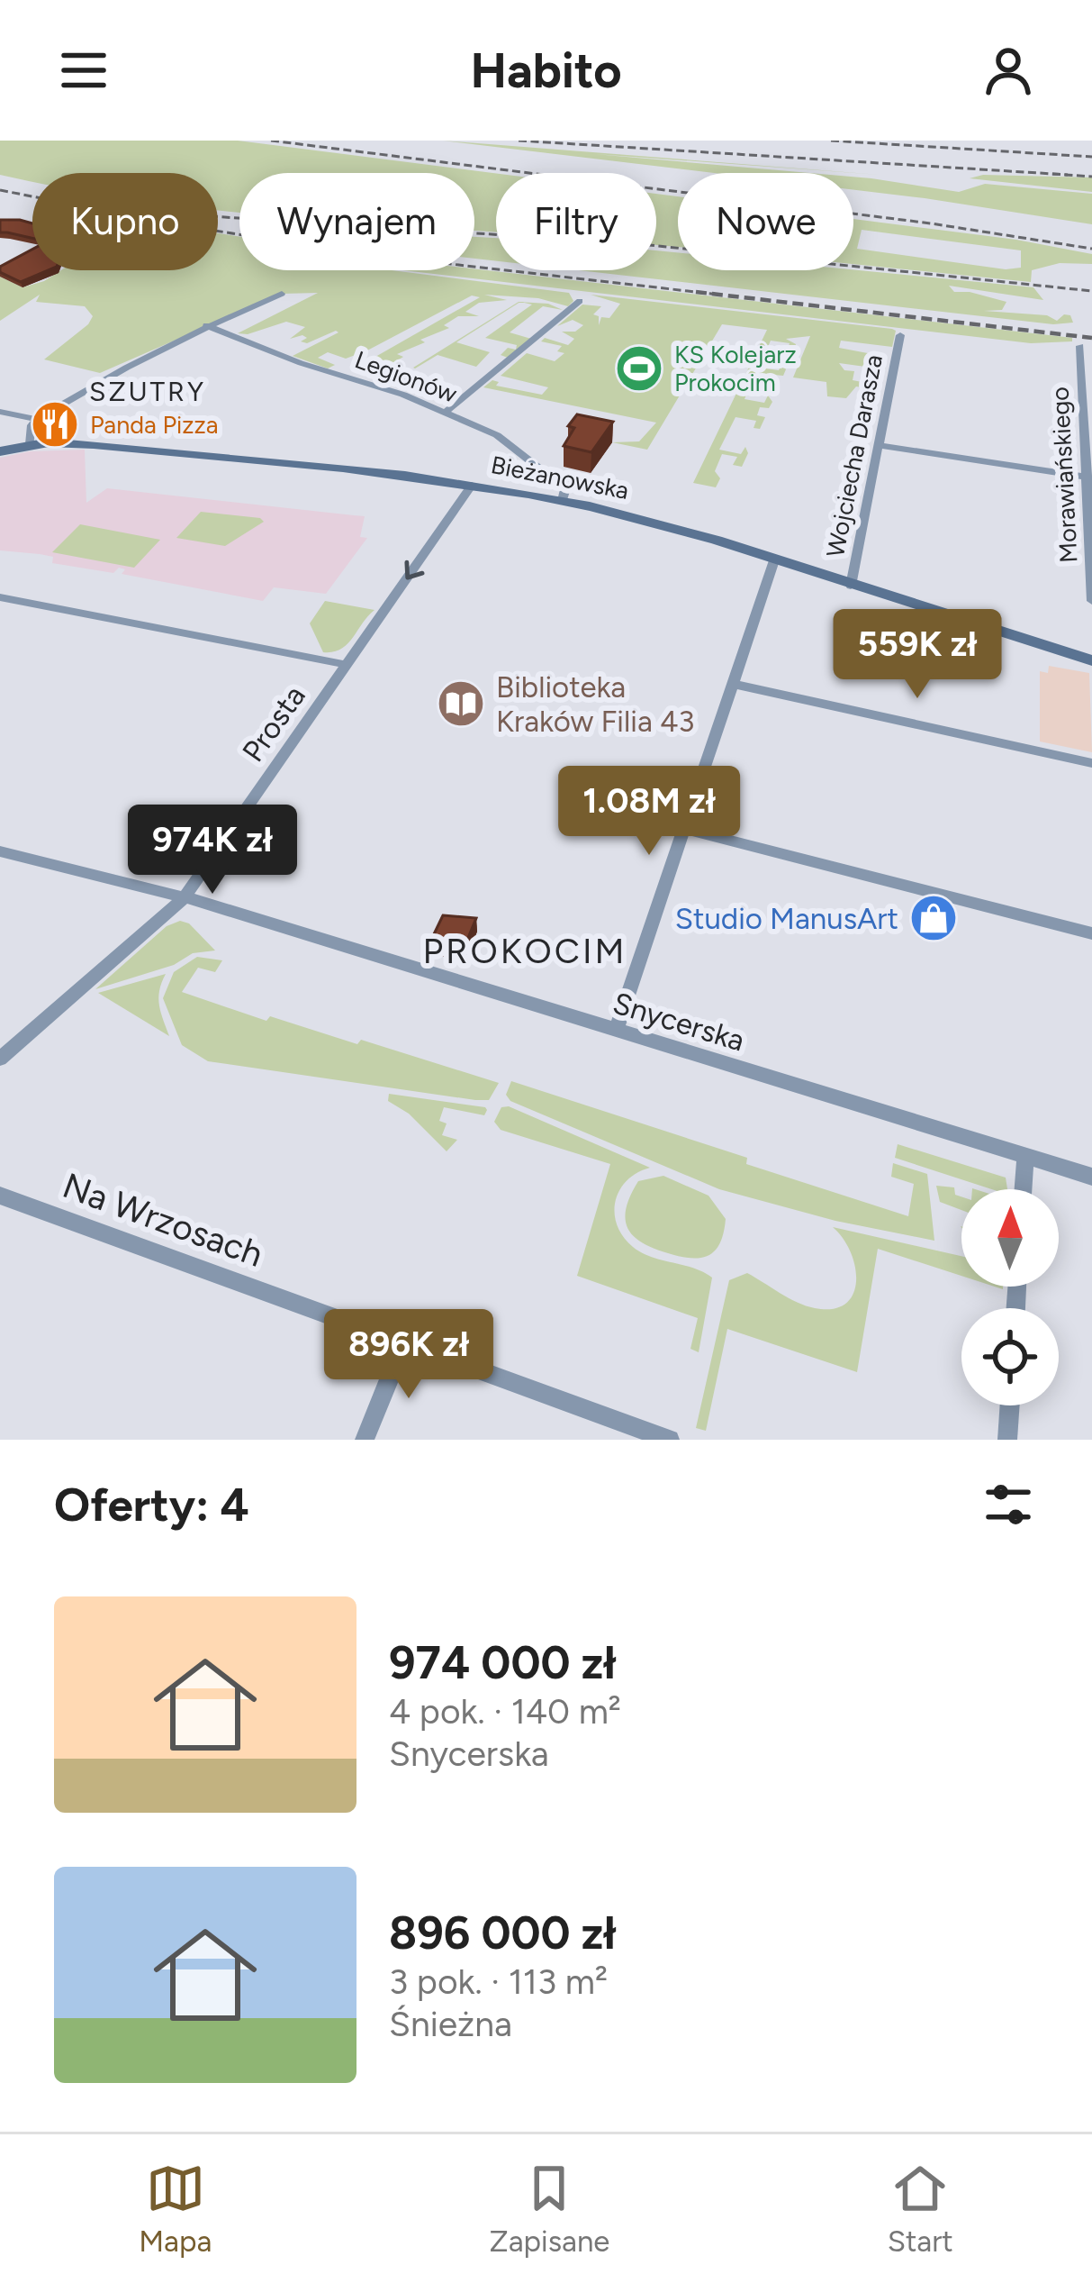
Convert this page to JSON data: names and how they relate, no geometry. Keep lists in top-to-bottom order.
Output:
{
  "streets": {
    "street": [
      "Legionów",
      "Wojciecha Darasza",
      "Morawiańskiego",
      "Bieżanowska",
      "Prosta",
      "Snycerska",
      "Na Wrzosach"
    ]
  },
  "crossings": [
    ["Legionów", "Bieżanowska"],
    ["Wojciecha Darasza", "Bieżanowska"],
    ["Bieżanowska", "Prosta"],
    ["Prosta", "Snycerska"]
  ],
  "districts": ["SZUTRY", "PROKOCIM"],
  "places": {
    "sports": ["KS Kolejarz Prokocim"],
    "restaurant": ["Panda Pizza"],
    "library": ["Biblioteka Kraków Filia 43"],
    "shop": ["Studio ManusArt"]
  },
  "north": "top",
  "page": {
    "header": "Habito",
    "chip": [
      "Kupno",
      "Wynajem",
      "Filtry",
      "Nowe"
    ],
    "price": [
      "559K zł",
      "1.08M zł",
      "974K zł",
      "896K zł"
    ],
    "heading": "Oferty: 4",
    "list": [
      {
        "name": "974 000 zł",
        "note": "4 pok. · 140 m² · Snycerska"
      },
      {
        "name": "896 000 zł",
        "note": "3 pok. · 113 m² · Śnieżna"
      }
    ],
    "tabs": ["Mapa", "Zapisane", "Start"]
  }
}
